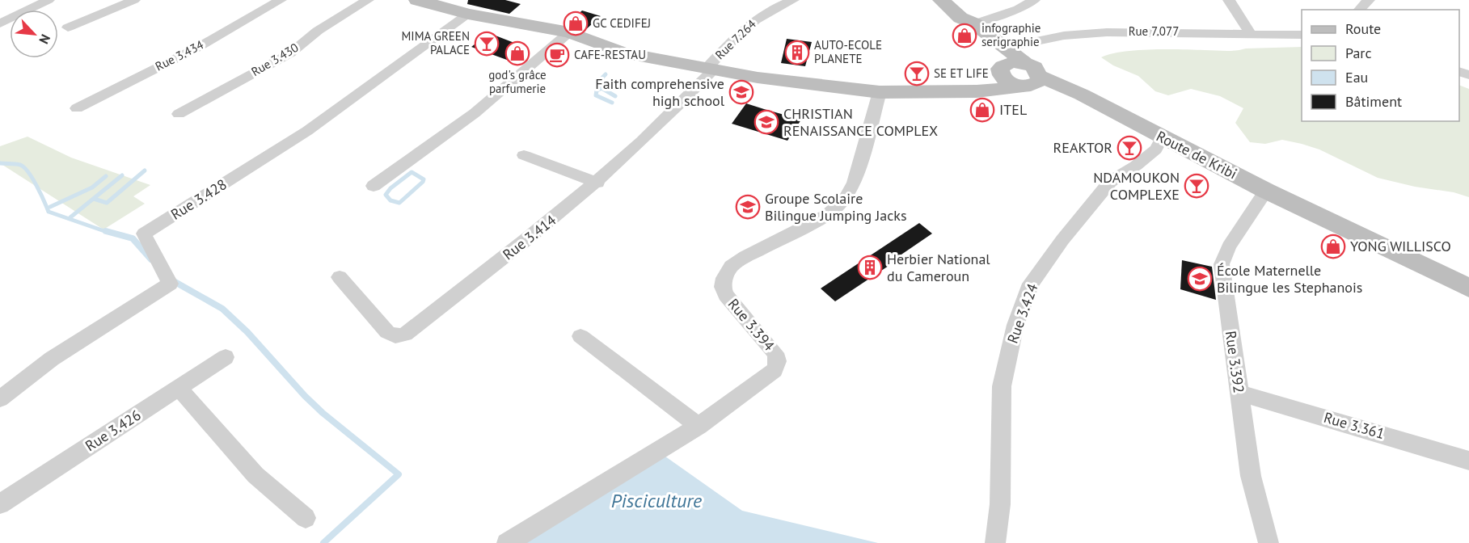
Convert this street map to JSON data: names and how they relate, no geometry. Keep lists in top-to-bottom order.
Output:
{
  "streets": {
    "main road": ["Route de Kribi"],
    "street": [
      "Rue 7.077",
      "Rue 7.264",
      "Rue 3.434",
      "Rue 3.430",
      "Rue 3.428",
      "Rue 3.414",
      "Rue 3.424",
      "Rue 3.394",
      "Rue 3.392",
      "Rue 3.361",
      "Rue 3.426"
    ]
  },
  "crossings": [
    ["Rue 7.264", "Rue 3.414"],
    ["Route de Kribi", "Rue 3.424"],
    ["Route de Kribi", "Rue 3.392"],
    ["Rue 3.392", "Rue 3.361"]
  ],
  "water": ["Pisciculture"],
  "places": {
    "shop": [
      "GC CEDIFEJ",
      "infographie serigraphie",
      "god's grâce parfumerie",
      "ITEL",
      "YONG WILLISCO"
    ],
    "bar": [
      "MIMA GREEN PALACE",
      "SE ET LIFE",
      "REAKTOR",
      "NDAMOUKON COMPLEXE"
    ],
    "building": ["AUTO-ECOLE PLANETE", "Herbier National du Cameroun"],
    "cafe": ["CAFE-RESTAU"],
    "school or university": [
      "Faith comprehensive high school",
      "CHRISTIAN RENAISSANCE COMPLEX",
      "Groupe Scolaire Bilingue Jumping Jacks",
      "École Maternelle Bilingue les Stephanois"
    ]
  },
  "legend": [
    "Route",
    "Parc",
    "Eau",
    "Bâtiment"
  ],
  "north": "bottom right"
}
